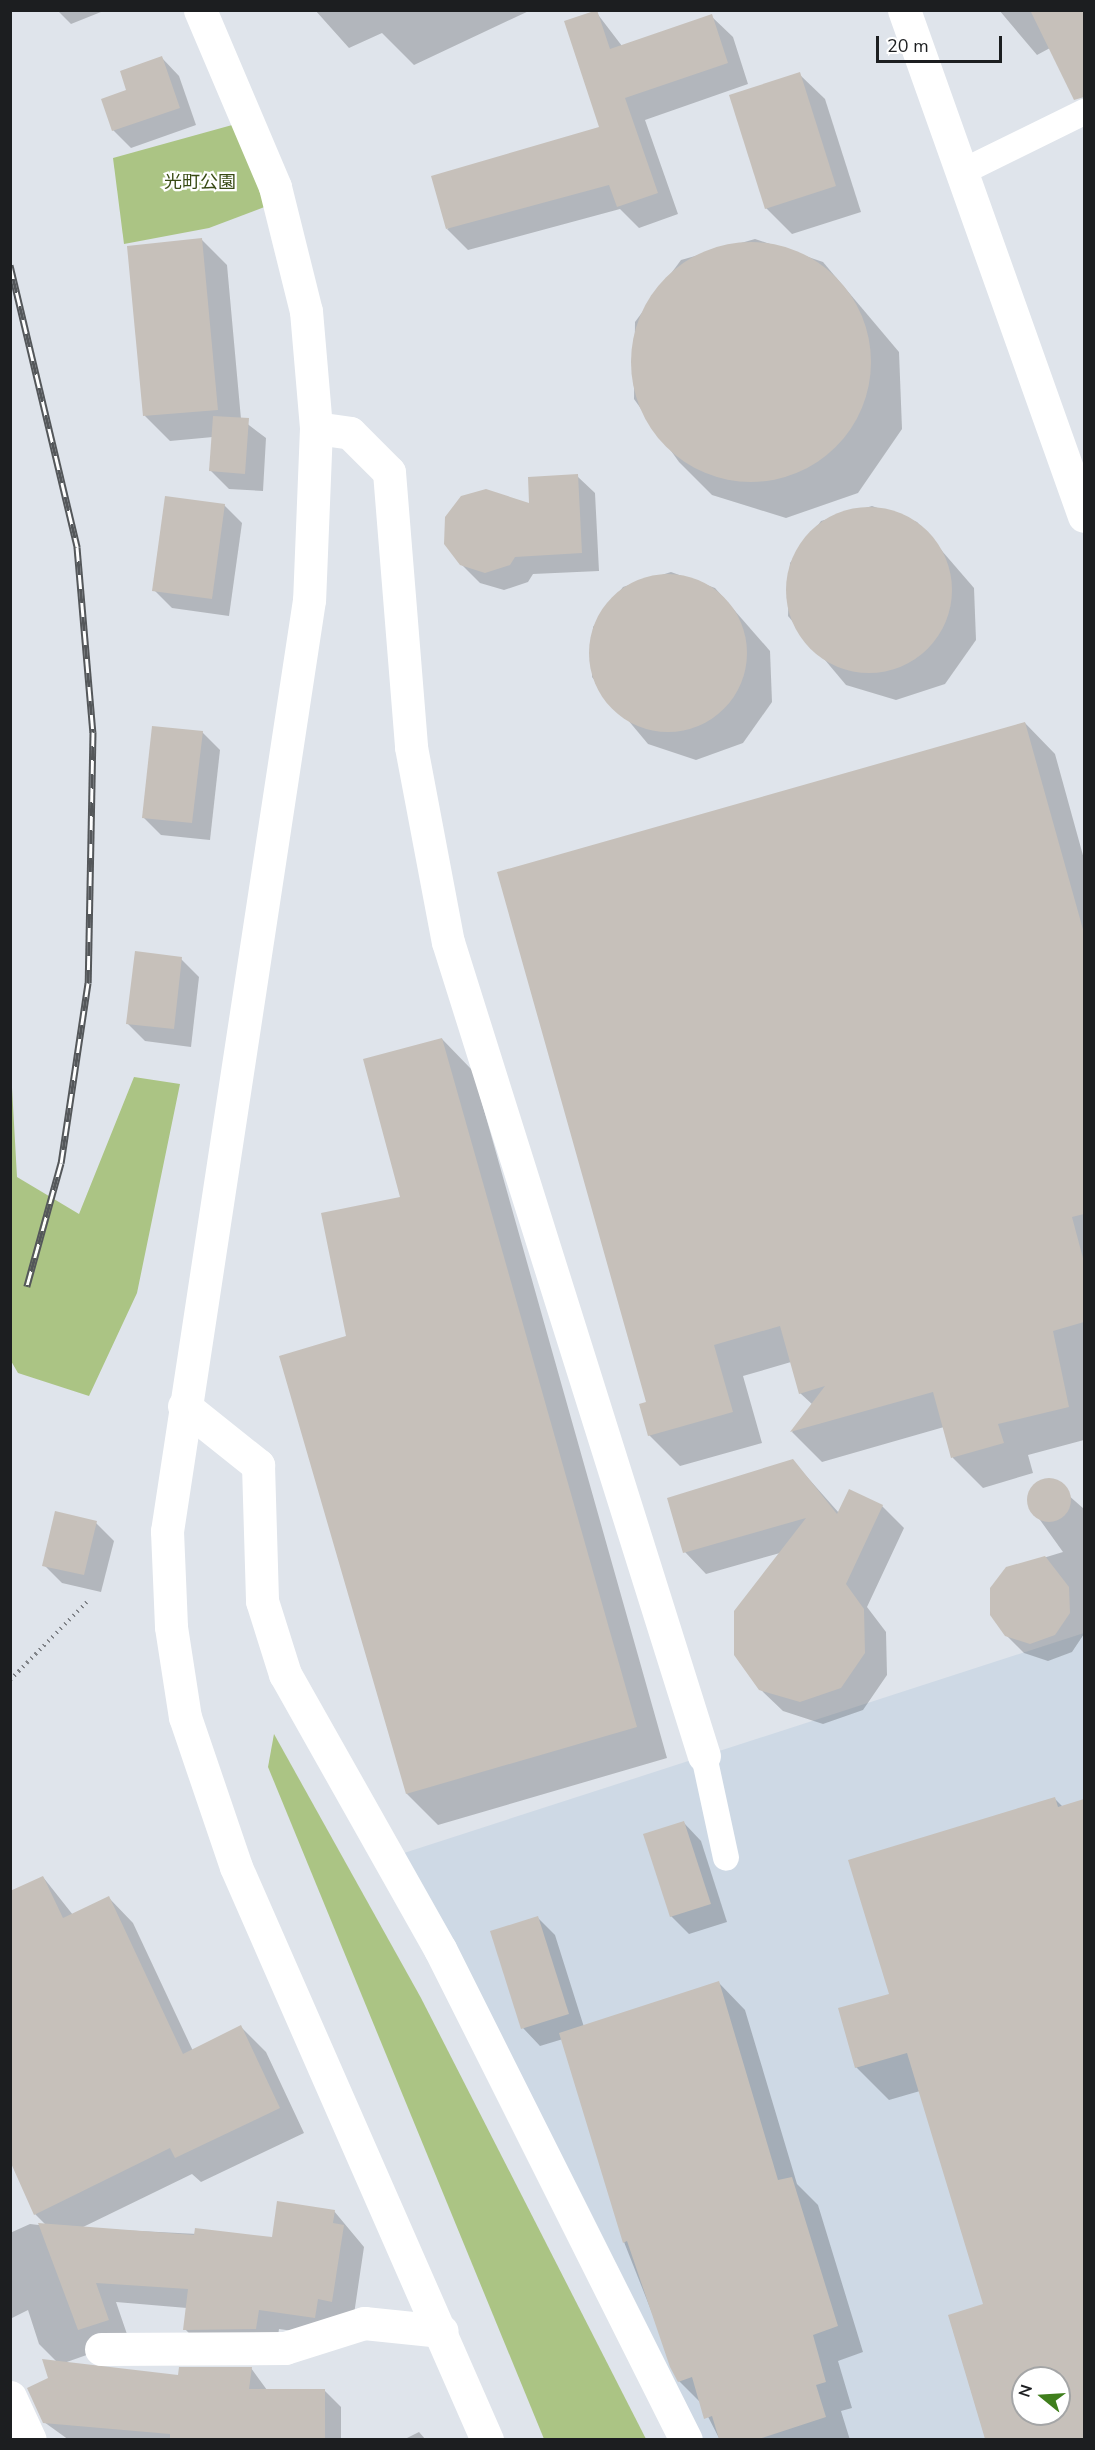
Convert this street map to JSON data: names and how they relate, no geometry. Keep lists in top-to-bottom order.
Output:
{
  "parks": ["光町公園"],
  "scale_bar": "20 m",
  "north": "left"
}
